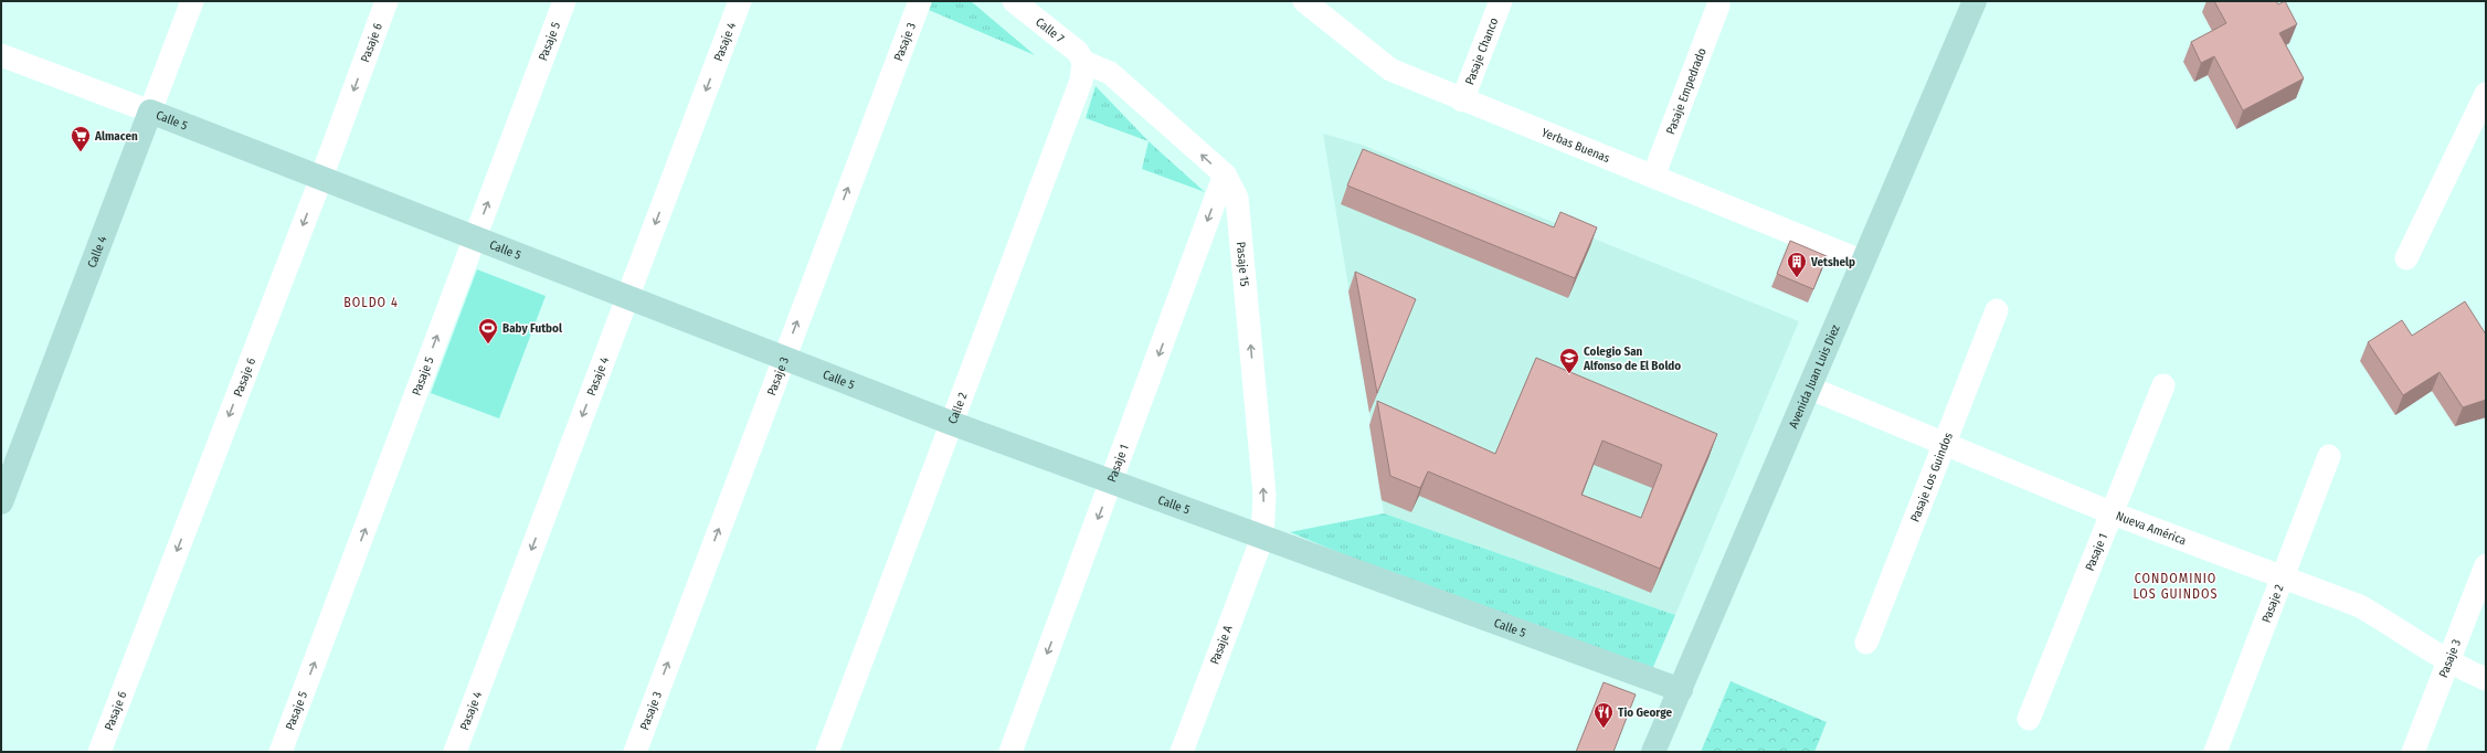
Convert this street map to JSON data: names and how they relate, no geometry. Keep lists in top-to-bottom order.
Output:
{
  "streets": {
    "street": [
      "Calle 7",
      "Pasaje 5",
      "Pasaje 4",
      "Pasaje 3",
      "Pasaje 6",
      "Pasaje Chanco",
      "Pasaje Empedrado",
      "Calle 5",
      "Yerbas Buenas",
      "Calle 4",
      "Pasaje 15",
      "Avenida Juan Luis Diez",
      "Calle 2",
      "Pasaje 1",
      "Pasaje Los Guindos",
      "Nueva América",
      "Pasaje 2",
      "Pasaje A"
    ]
  },
  "crossings": [
    ["Calle 7", "Pasaje 15"],
    ["Calle 7", "Calle 2"],
    ["Pasaje 5", "Calle 5"],
    ["Pasaje 4", "Calle 5"],
    ["Pasaje 3", "Calle 5"],
    ["Pasaje 3", "Nueva América"],
    ["Pasaje 6", "Calle 5"],
    ["Pasaje Chanco", "Yerbas Buenas"],
    ["Pasaje Empedrado", "Yerbas Buenas"],
    ["Calle 5", "Calle 4"],
    ["Calle 5", "Pasaje 15"],
    ["Calle 5", "Avenida Juan Luis Diez"],
    ["Calle 5", "Calle 2"],
    ["Calle 5", "Pasaje 1"],
    ["Calle 5", "Pasaje A"],
    ["Yerbas Buenas", "Avenida Juan Luis Diez"],
    ["Pasaje 15", "Calle 2"],
    ["Pasaje 15", "Pasaje 1"],
    ["Pasaje 15", "Pasaje A"],
    ["Avenida Juan Luis Diez", "Nueva América"],
    ["Pasaje 1", "Nueva América"],
    ["Pasaje Los Guindos", "Nueva América"],
    ["Nueva América", "Pasaje 2"]
  ],
  "one_way": [
    "Pasaje 5",
    "Pasaje 4",
    "Pasaje 3",
    "Pasaje 6",
    "Pasaje 15",
    "Pasaje 1"
  ],
  "districts": ["BOLDO 4", "CONDOMINIO LOS GUINDOS"],
  "places": {
    "supermarket": ["Almacen"],
    "building": ["Vetshelp"],
    "sports": ["Baby Futbol"],
    "school or university": ["Colegio San Alfonso de El Boldo"],
    "restaurant": ["Tio George"]
  }
}
